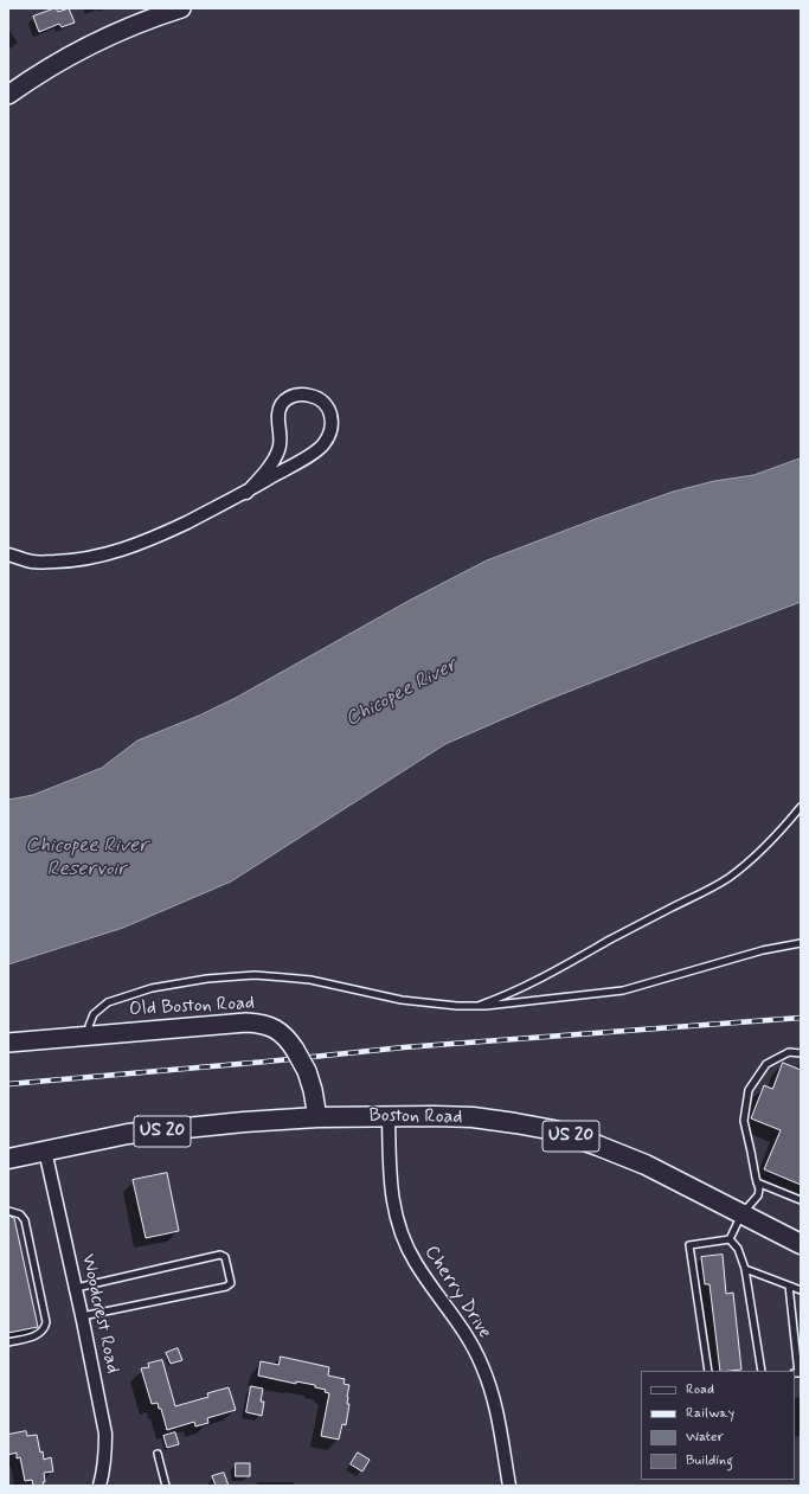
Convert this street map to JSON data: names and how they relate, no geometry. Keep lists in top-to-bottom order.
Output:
{
  "streets": {
    "main road": ["Boston Road", "US 20"],
    "street": ["Old Boston Road", "Cherry Drive", "Woodcrest Road"]
  },
  "crossings": [
    ["Old Boston Road", "Boston Road"],
    ["Boston Road", "Cherry Drive"],
    ["Boston Road", "Woodcrest Road"]
  ],
  "water": ["Chicopee River", "Chicopee River Reservoir"],
  "legend": [
    "Road",
    "Railway",
    "Water",
    "Building"
  ]
}
